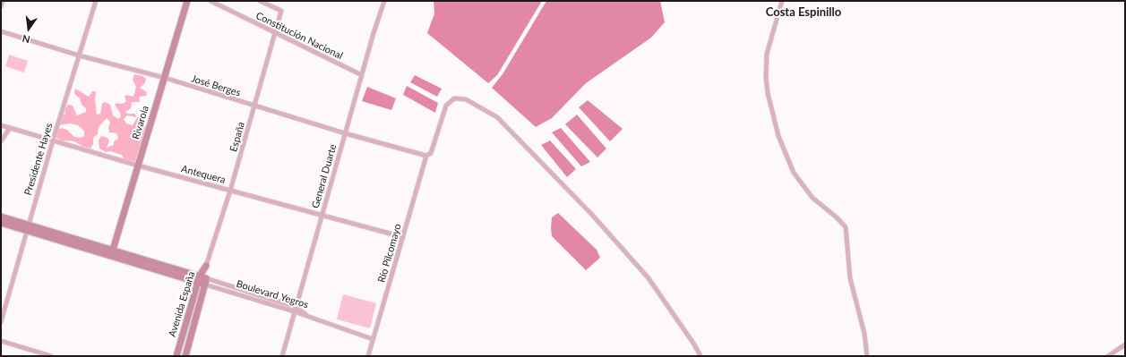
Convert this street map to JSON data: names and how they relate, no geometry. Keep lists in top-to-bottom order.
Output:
{
  "streets": {
    "street": [
      "Constitución Nacional",
      "José Berges",
      "Rivarola",
      "España",
      "Presidente Hayes",
      "Antequera",
      "General Duarte",
      "Río Pilcomayo",
      "Boulevard Yegros",
      "Avenida España"
    ]
  },
  "crossings": [
    ["Constitución Nacional", "España"],
    ["Constitución Nacional", "General Duarte"],
    ["José Berges", "Rivarola"],
    ["José Berges", "España"],
    ["José Berges", "Presidente Hayes"],
    ["José Berges", "General Duarte"],
    ["José Berges", "Río Pilcomayo"],
    ["Rivarola", "Antequera"],
    ["Rivarola", "Boulevard Yegros"],
    ["España", "Antequera"],
    ["España", "Avenida España"],
    ["Presidente Hayes", "Antequera"],
    ["Presidente Hayes", "Boulevard Yegros"],
    ["Antequera", "General Duarte"],
    ["Antequera", "Río Pilcomayo"],
    ["General Duarte", "Boulevard Yegros"],
    ["Boulevard Yegros", "Avenida España"]
  ],
  "districts": ["Costa Espinillo"],
  "north": "bottom"
}
